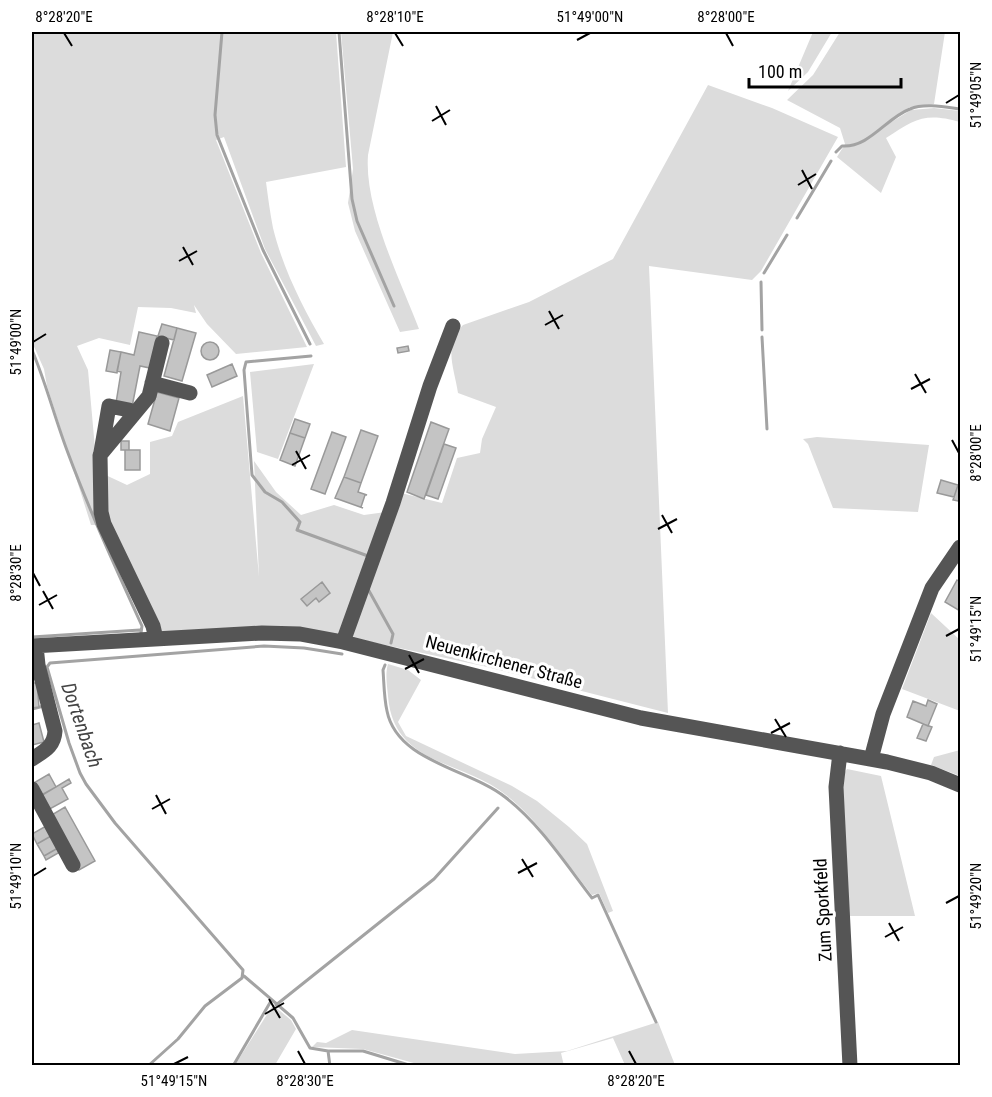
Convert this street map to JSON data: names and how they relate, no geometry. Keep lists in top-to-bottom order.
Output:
{
  "streets": {
    "street": ["Neuenkirchener Straße", "Zum Sporkfeld"]
  },
  "crossings": [
    ["Neuenkirchener Straße", "Zum Sporkfeld"]
  ],
  "water": ["Dortenbach"],
  "scale_bar": "100 m",
  "coordinates": [
    "8°28'20\"E",
    "8°28'10\"E",
    "51°49'00\"N",
    "8°28'00\"E",
    "51°49'05\"N",
    "8°28'30\"E",
    "51°49'15\"N",
    "51°49'10\"N",
    "51°49'20\"N"
  ]
}
